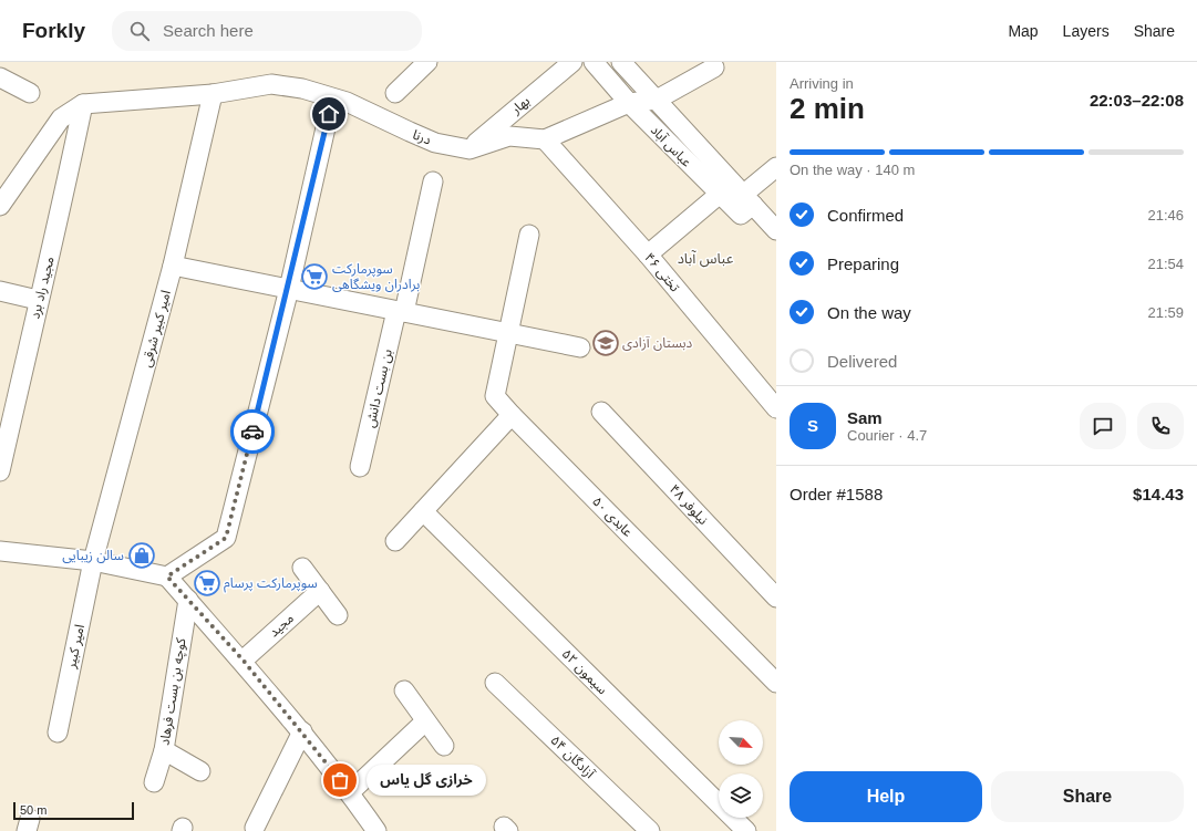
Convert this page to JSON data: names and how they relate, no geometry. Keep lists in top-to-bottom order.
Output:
{
  "streets": {
    "street": [
      "بهار",
      "درنا",
      "عباس آباد",
      "تختی ۴۶",
      "مجید راد برد",
      "امیر کبیر شرقی",
      "بن بست دانش",
      "نیلوفر ۴۸",
      "عابدی ۵۰",
      "مجید",
      "امیر کبیر",
      "سیمون ۵۲",
      "کوچه بن بست فرهاد",
      "آزادگان ۵۴"
    ]
  },
  "crossings": [
    ["بهار", "درنا"],
    ["درنا", "عباس آباد"],
    ["درنا", "تختی ۴۶"],
    ["درنا", "مجید راد برد"],
    ["درنا", "امیر کبیر شرقی"],
    ["امیر کبیر شرقی", "امیر کبیر"]
  ],
  "districts": ["عباس آباد"],
  "places": {
    "supermarket": ["سوپرمارکت برادران ویشگاهی", "سوپرمارکت پرسام"],
    "school or university": ["دبستان آزادی"],
    "shop": ["سالن زیبایی"],
    "other": ["خرازی گل یاس"]
  },
  "scale_bar": "50 m",
  "north": "bottom right",
  "page": {
    "header": "Forkly",
    "search": "Search here",
    "nav": ["Map", "Layers", "Share"],
    "heading": ["2 min", "Arriving in", "22:03–22:08"],
    "panel": [
      "Sam",
      "Courier · 4.7",
      "Order #1588",
      "$14.43"
    ],
    "bar": "On the way · 140 m",
    "list": [
      ["Confirmed", "21:46"],
      ["Preparing", "21:54"],
      ["On the way", "21:59"],
      "Delivered"
    ],
    "round": "S",
    "buttons": ["Help", "Share"],
    "bubble": "خرازی گل یاس",
    "scale": "50 m"
  }
}
